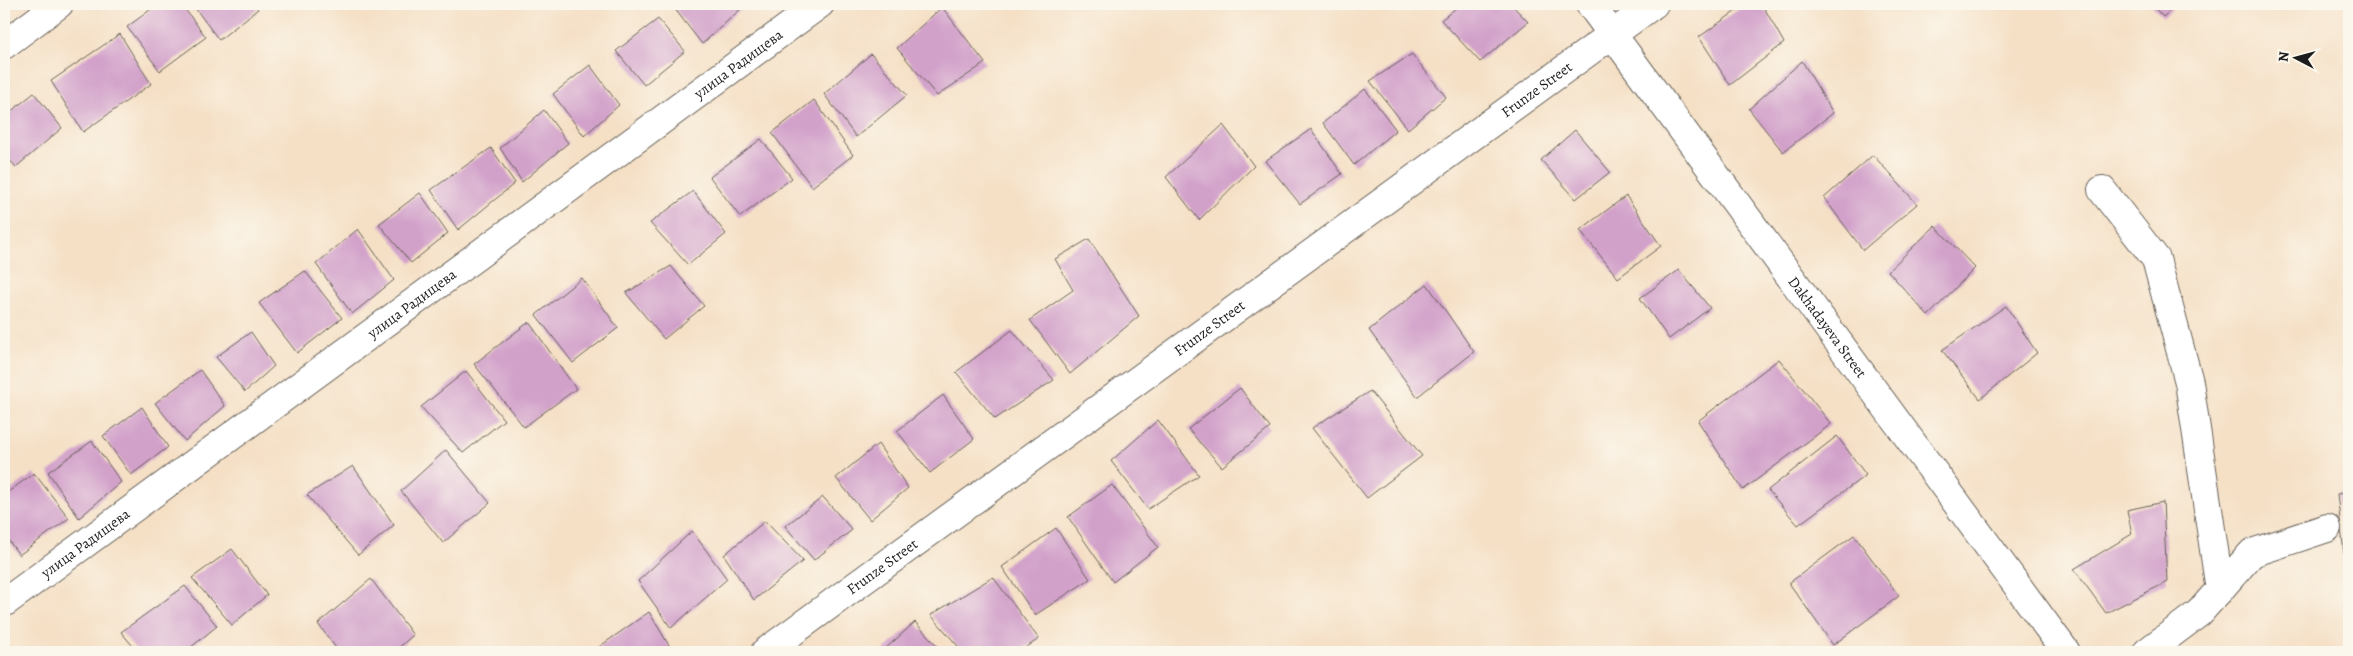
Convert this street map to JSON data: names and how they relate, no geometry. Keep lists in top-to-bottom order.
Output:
{
  "streets": {
    "street": ["улица Радищева", "Frunze Street", "Dakhadayeva Street"]
  },
  "crossings": [
    ["Frunze Street", "Dakhadayeva Street"]
  ],
  "north": "left"
}
